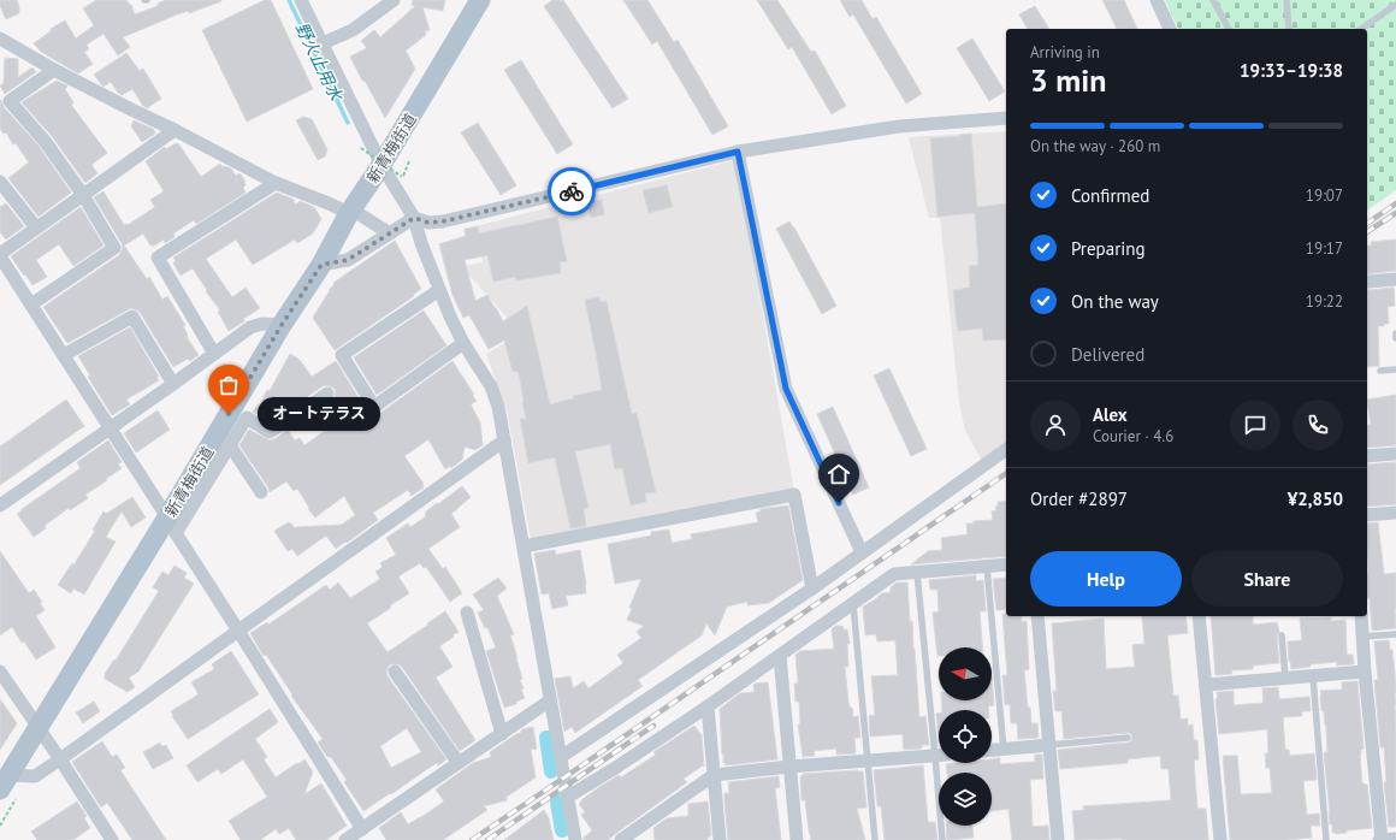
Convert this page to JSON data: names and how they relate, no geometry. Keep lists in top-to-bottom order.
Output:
{
  "streets": {
    "main road": ["新青梅街道"]
  },
  "water": ["野火止用水"],
  "places": ["オートテラス"],
  "north": "left",
  "page": {
    "heading": ["3 min", "Arriving in", "19:33–19:38"],
    "panel": [
      "Alex",
      "Courier · 4.6",
      "Order #2897",
      "¥2,850"
    ],
    "bar": "On the way · 260 m",
    "list": [
      ["Confirmed", "19:07"],
      ["Preparing", "19:17"],
      ["On the way", "19:22"],
      "Delivered"
    ],
    "bubble": "オートテラス",
    "buttons": ["Help", "Share"]
  }
}
